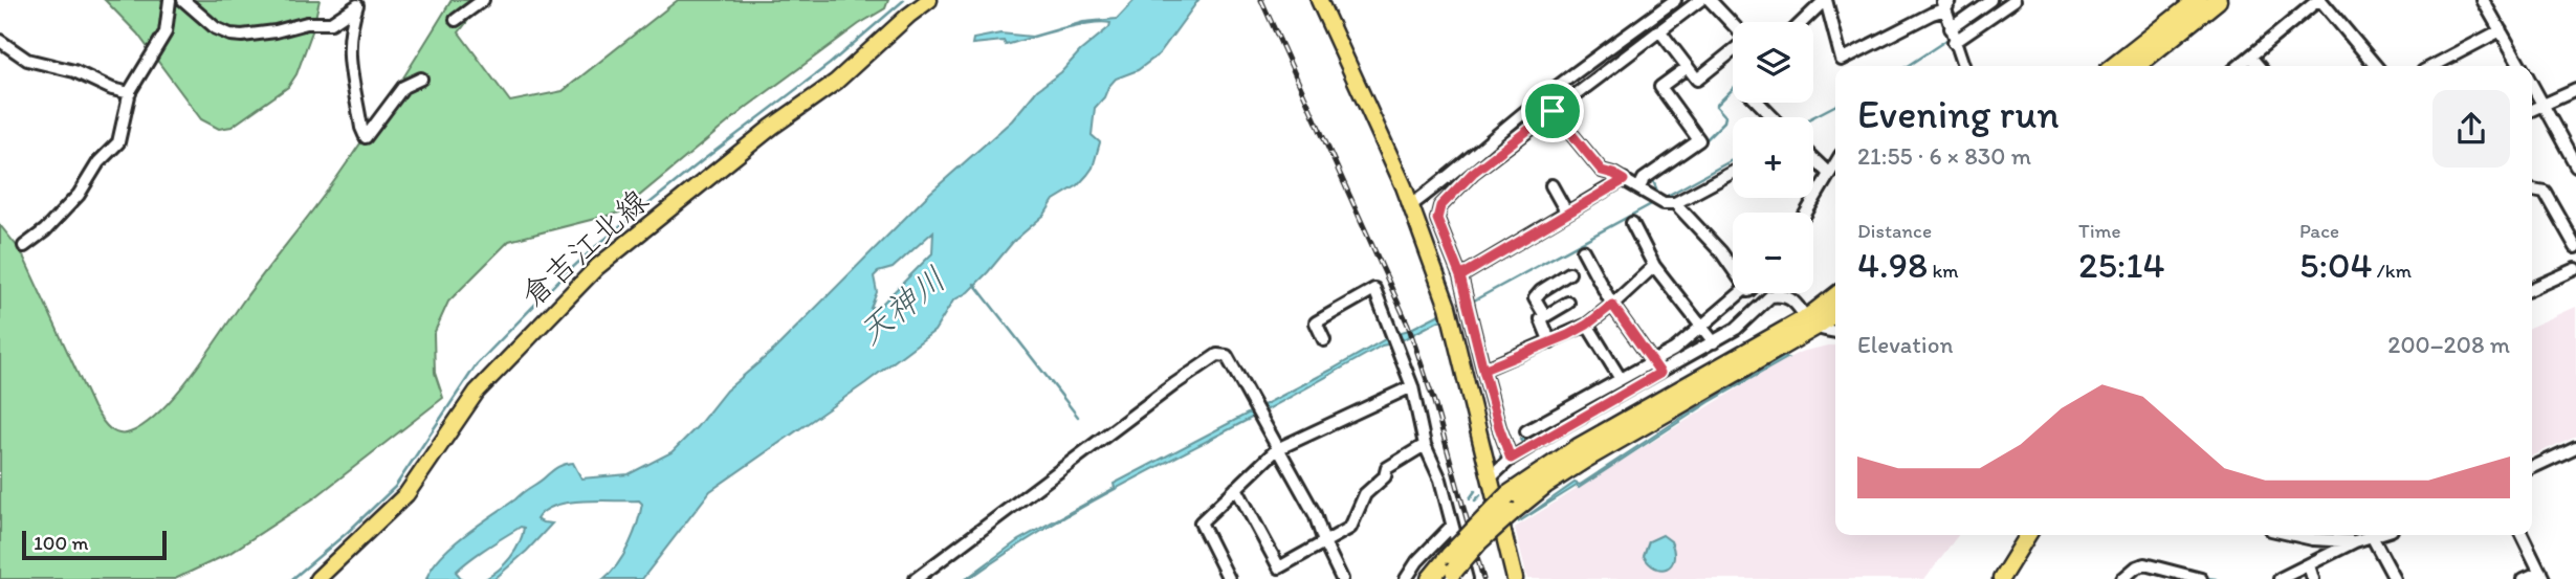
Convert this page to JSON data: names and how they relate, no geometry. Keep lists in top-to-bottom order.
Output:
{
  "streets": {
    "main road": ["倉吉江北線"]
  },
  "water": ["天神川"],
  "scale_bar": "100 m",
  "page": {
    "map_buttons": ["+", "−"],
    "heading": ["Evening run", "21:55 · 6 × 830 m"],
    "stats": [
      ["Distance", "4.98 km"],
      ["Time", "25:14"],
      ["Pace", "5:04 /km"]
    ],
    "chart": ["Elevation", "200–208 m"],
    "scale": "100 m"
  }
}
